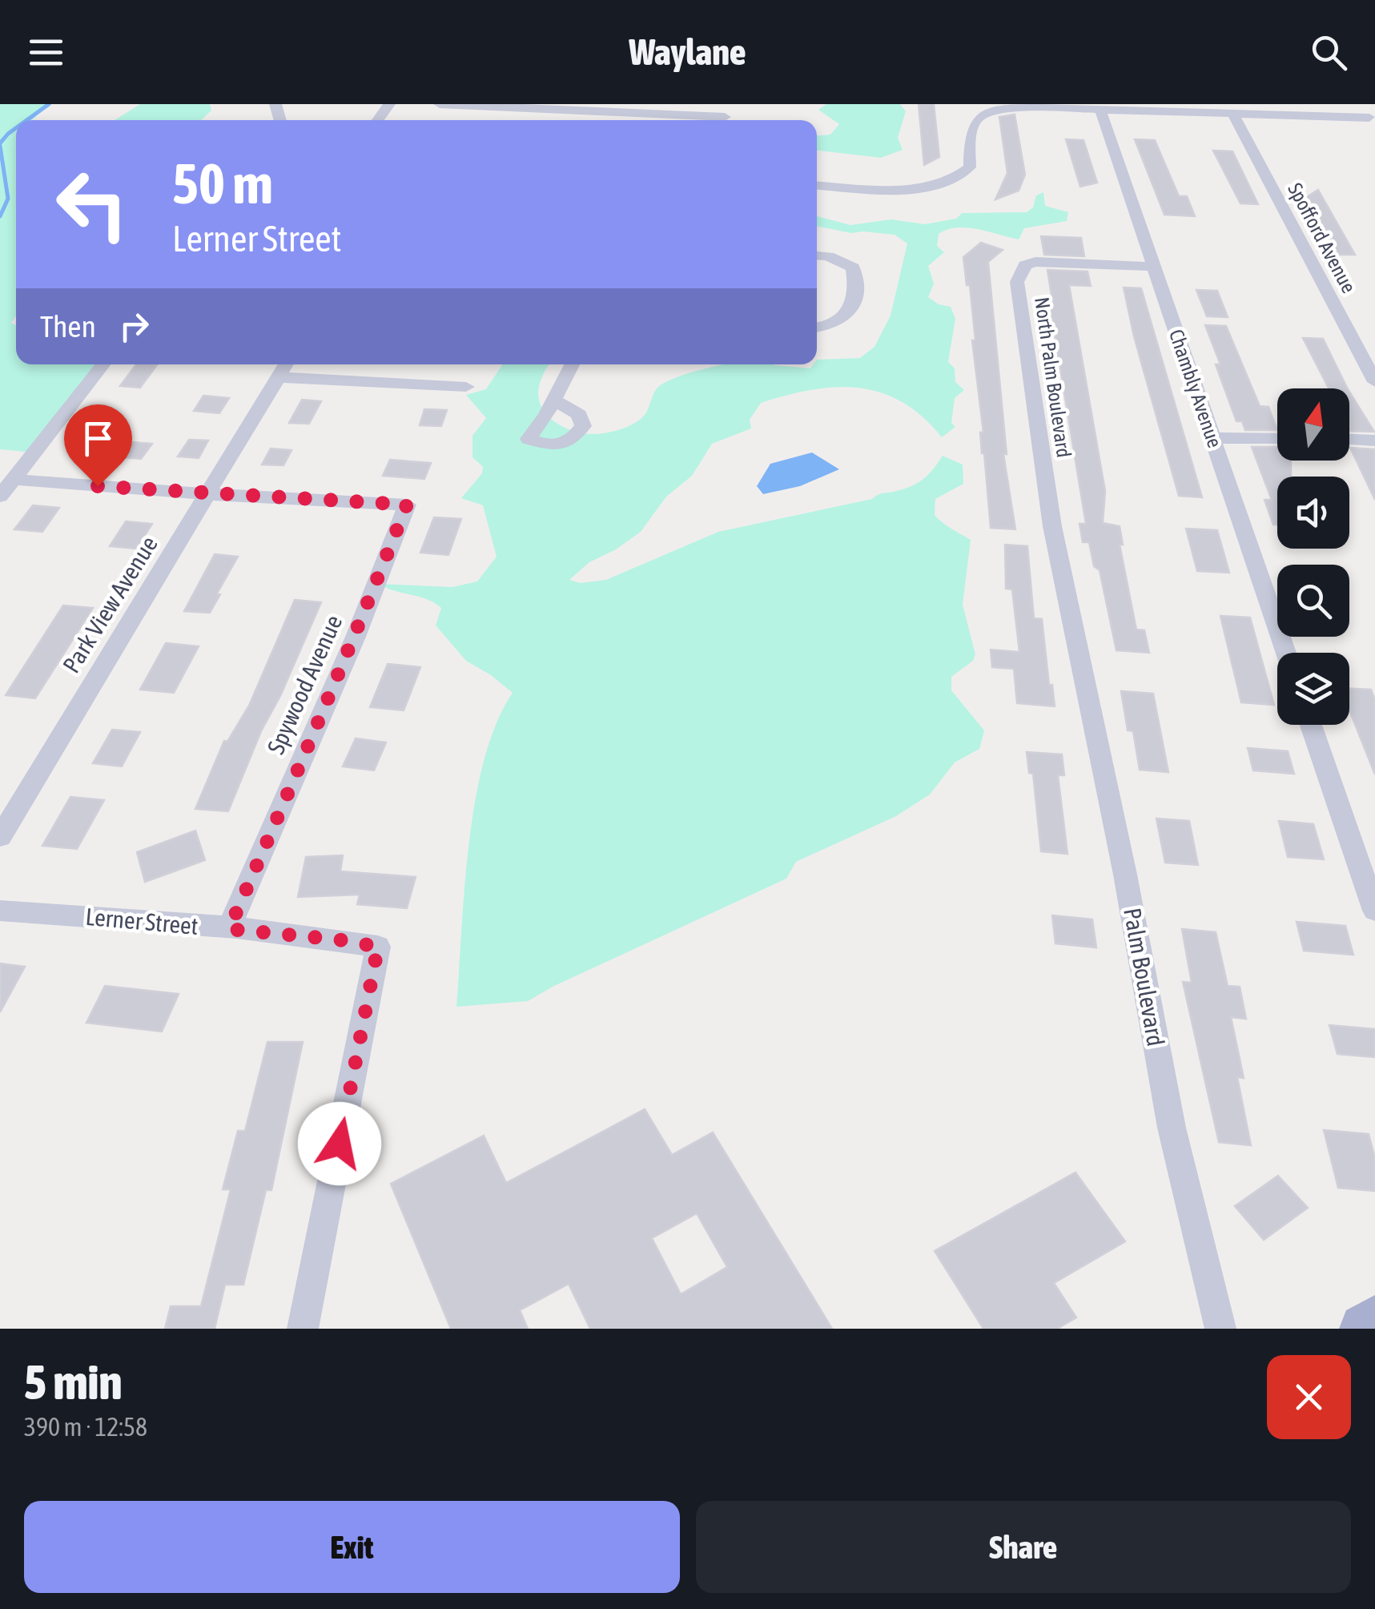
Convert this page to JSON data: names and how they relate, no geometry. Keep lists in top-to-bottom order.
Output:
{
  "streets": {
    "street": [
      "Spofford Avenue",
      "North Palm Boulevard",
      "Chambly Avenue",
      "Park View Avenue",
      "Spywood Avenue",
      "Lerner Street",
      "Palm Boulevard"
    ]
  },
  "crossings": [
    ["North Palm Boulevard", "Chambly Avenue"],
    ["North Palm Boulevard", "Palm Boulevard"],
    ["Park View Avenue", "Spywood Avenue"],
    ["Spywood Avenue", "Lerner Street"]
  ],
  "north": "top",
  "page": {
    "header": "Waylane",
    "turn": ["50 m", "Lerner Street"],
    "then": "Then",
    "heading": ["5 min", "390 m · 12:58"],
    "buttons": ["Exit", "Share"]
  }
}
